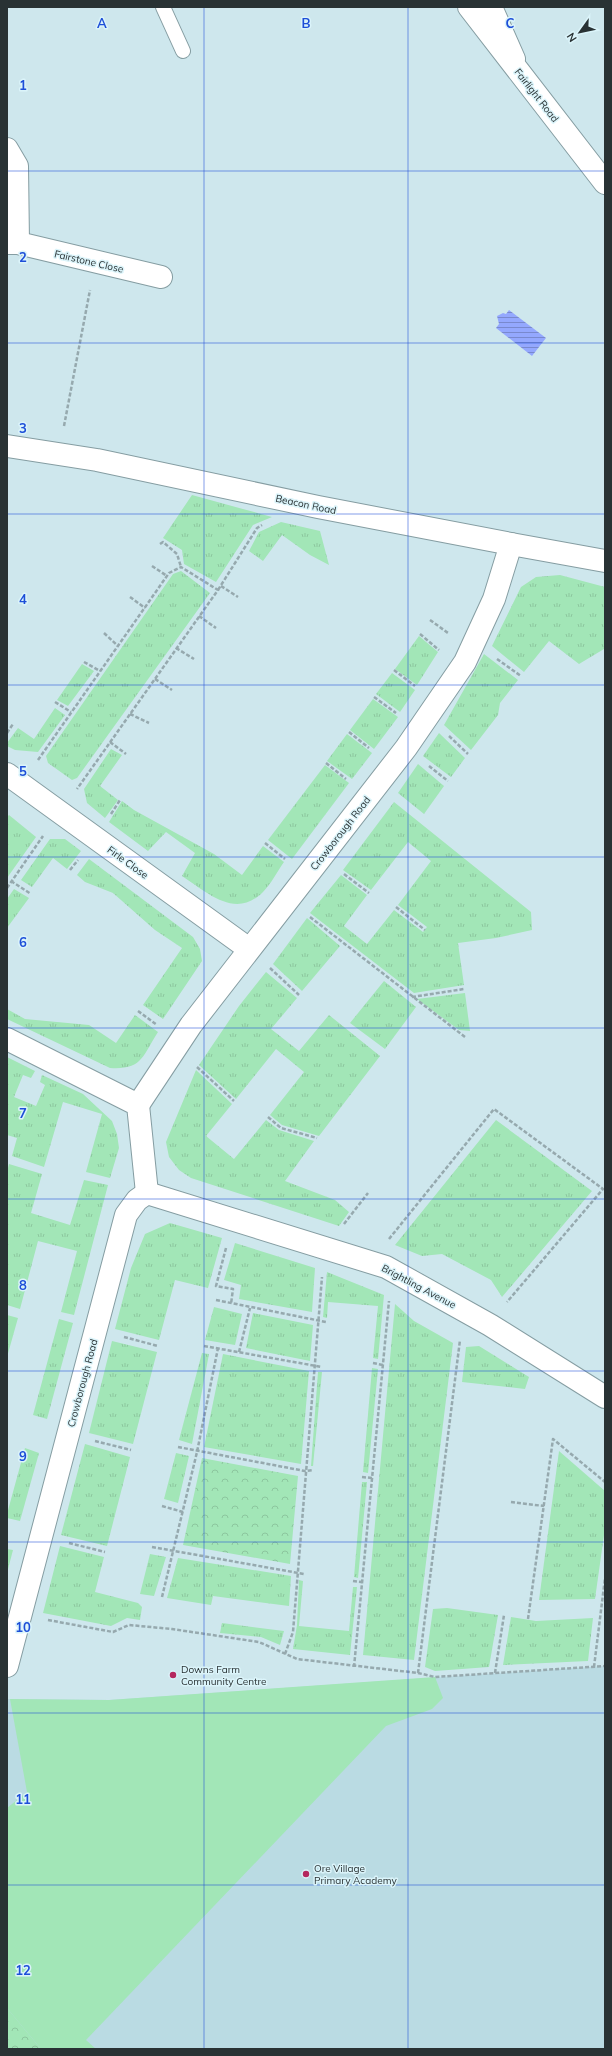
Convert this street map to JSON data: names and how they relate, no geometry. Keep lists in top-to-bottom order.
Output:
{
  "streets": {
    "street": [
      "Fairlight Road",
      "Fairstone Close",
      "Beacon Road",
      "Crowborough Road",
      "Firle Close",
      "Brightling Avenue"
    ]
  },
  "crossings": [
    ["Beacon Road", "Crowborough Road"],
    ["Crowborough Road", "Firle Close"],
    ["Crowborough Road", "Brightling Avenue"]
  ],
  "places": ["Downs Farm Community Centre", "Ore Village Primary Academy"],
  "north": "bottom left",
  "grid": {
    "columns": ["A", "B", "C"],
    "rows": [
      "1",
      "2",
      "3",
      "4",
      "5",
      "6",
      "7",
      "8",
      "9",
      "10",
      "11",
      "12"
    ]
  }
}
